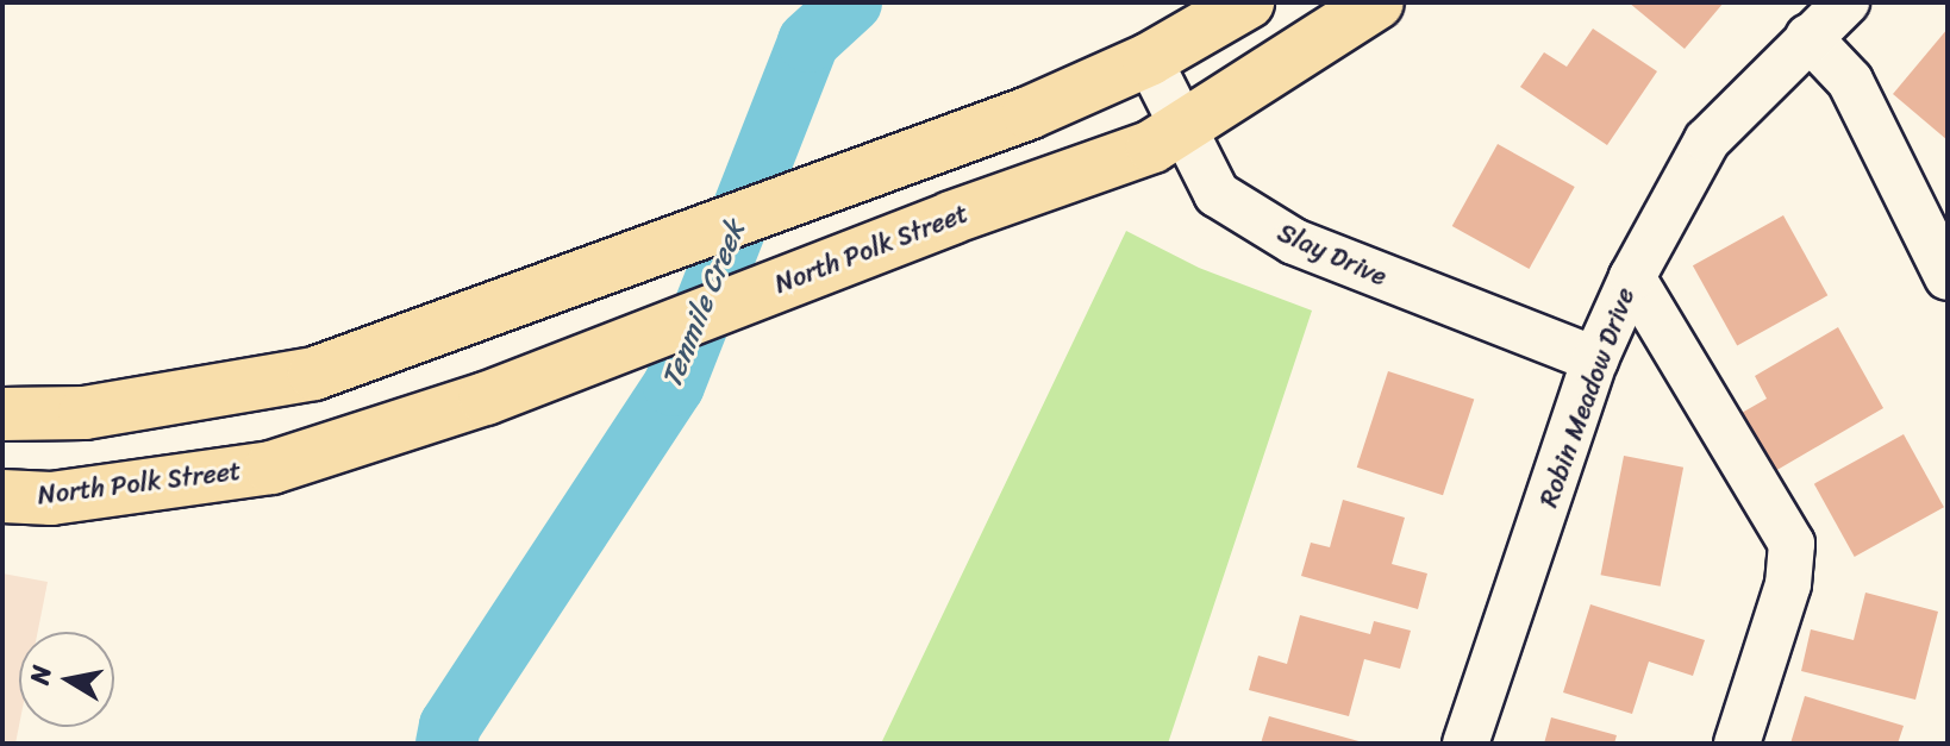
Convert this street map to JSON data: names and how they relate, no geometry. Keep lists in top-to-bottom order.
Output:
{
  "streets": {
    "main road": ["North Polk Street"],
    "street": ["Slay Drive", "Robin Meadow Drive"]
  },
  "crossings": [
    ["North Polk Street", "Slay Drive"],
    ["Slay Drive", "Robin Meadow Drive"]
  ],
  "water": ["Tenmile Creek"],
  "north": "left"
}
